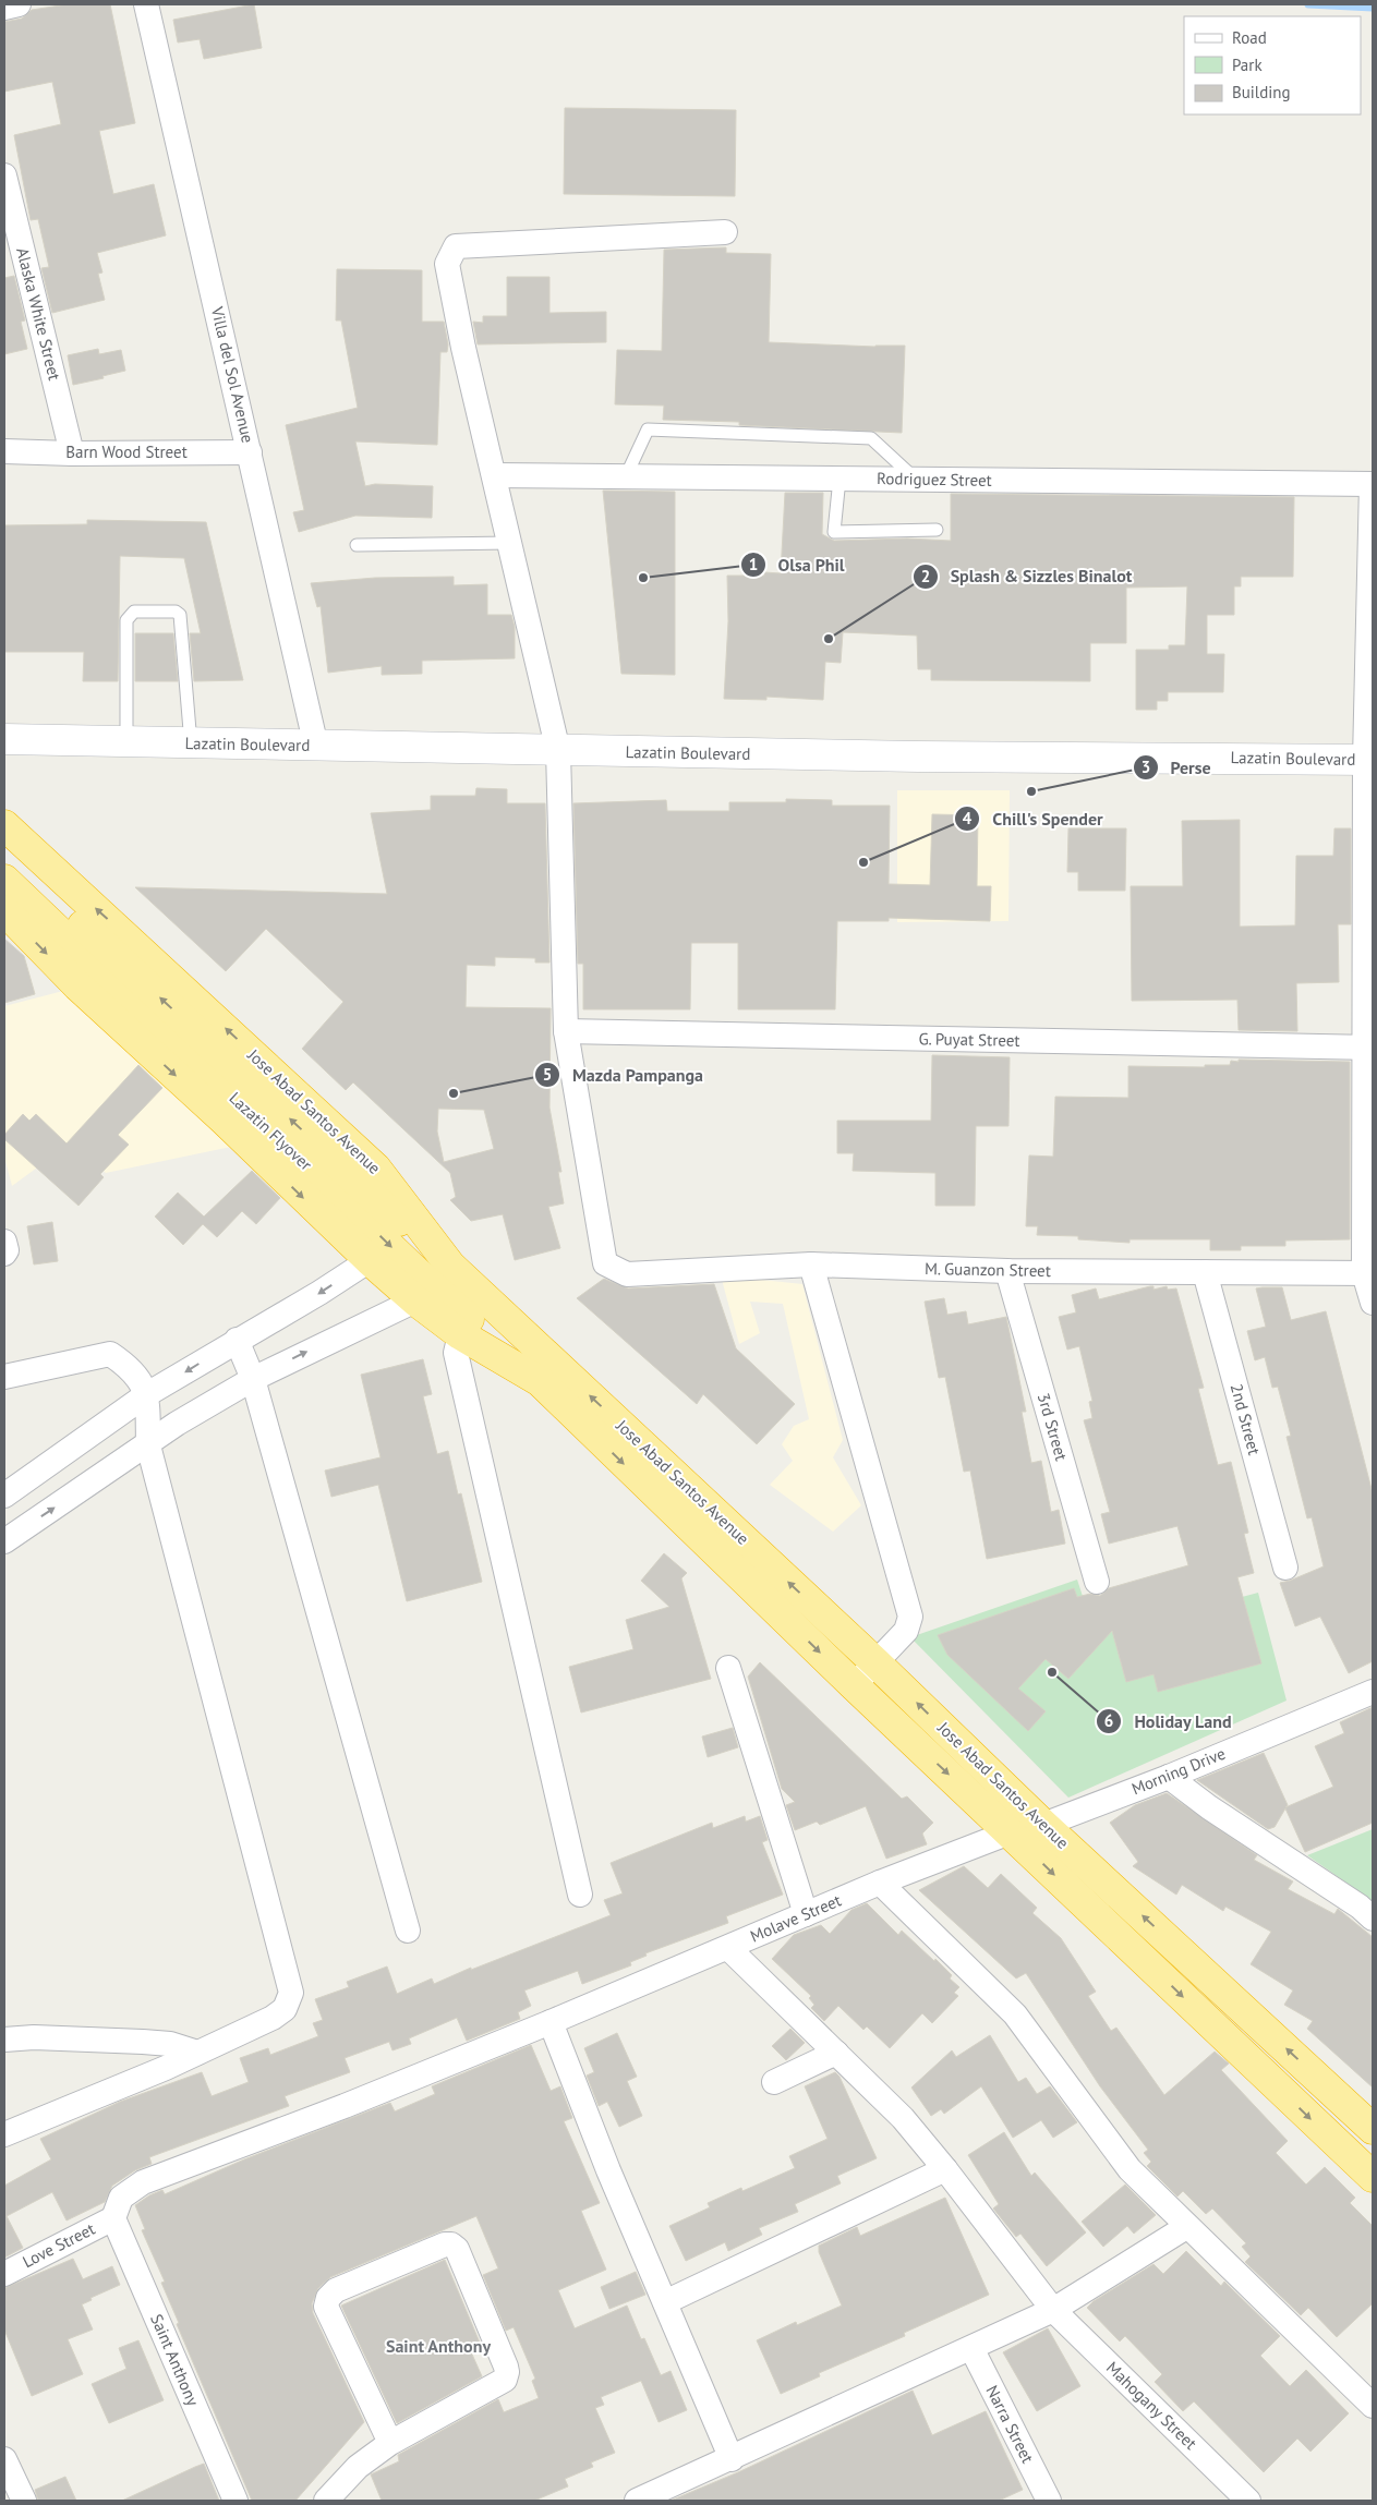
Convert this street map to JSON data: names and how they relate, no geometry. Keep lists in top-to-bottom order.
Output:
{
  "streets": {
    "highway": ["Jose Abad Santos Avenue", "Lazatin Flyover"],
    "main road": ["Lazatin Boulevard"],
    "street": [
      "Alaska White Street",
      "Villa del Sol Avenue",
      "Barn Wood Street",
      "Rodriguez Street",
      "G. Puyat Street",
      "M. Guanzon Street",
      "2nd Street",
      "3rd Street",
      "Morning Drive",
      "Molave Street",
      "Love Street",
      "Saint Anthony",
      "Mahogany Street",
      "Narra Street"
    ]
  },
  "crossings": [
    ["Alaska White Street", "Barn Wood Street"],
    ["Villa del Sol Avenue", "Barn Wood Street"],
    ["Villa del Sol Avenue", "Lazatin Boulevard"],
    ["G. Puyat Street", "M. Guanzon Street"],
    ["Jose Abad Santos Avenue", "Lazatin Flyover"],
    ["Jose Abad Santos Avenue", "Morning Drive"],
    ["Jose Abad Santos Avenue", "Molave Street"],
    ["M. Guanzon Street", "2nd Street"],
    ["M. Guanzon Street", "3rd Street"],
    ["Morning Drive", "Molave Street"],
    ["Molave Street", "Love Street"],
    ["Molave Street", "Saint Anthony"],
    ["Molave Street", "Mahogany Street"],
    ["Love Street", "Saint Anthony"]
  ],
  "districts": ["Saint Anthony"],
  "places": [
    "Olsa Phil",
    "Splash & Sizzles Binalot",
    "Perse",
    "Chill's Spender",
    "Mazda Pampanga",
    "Holiday Land"
  ],
  "legend": ["Road", "Park", "Building"]
}
